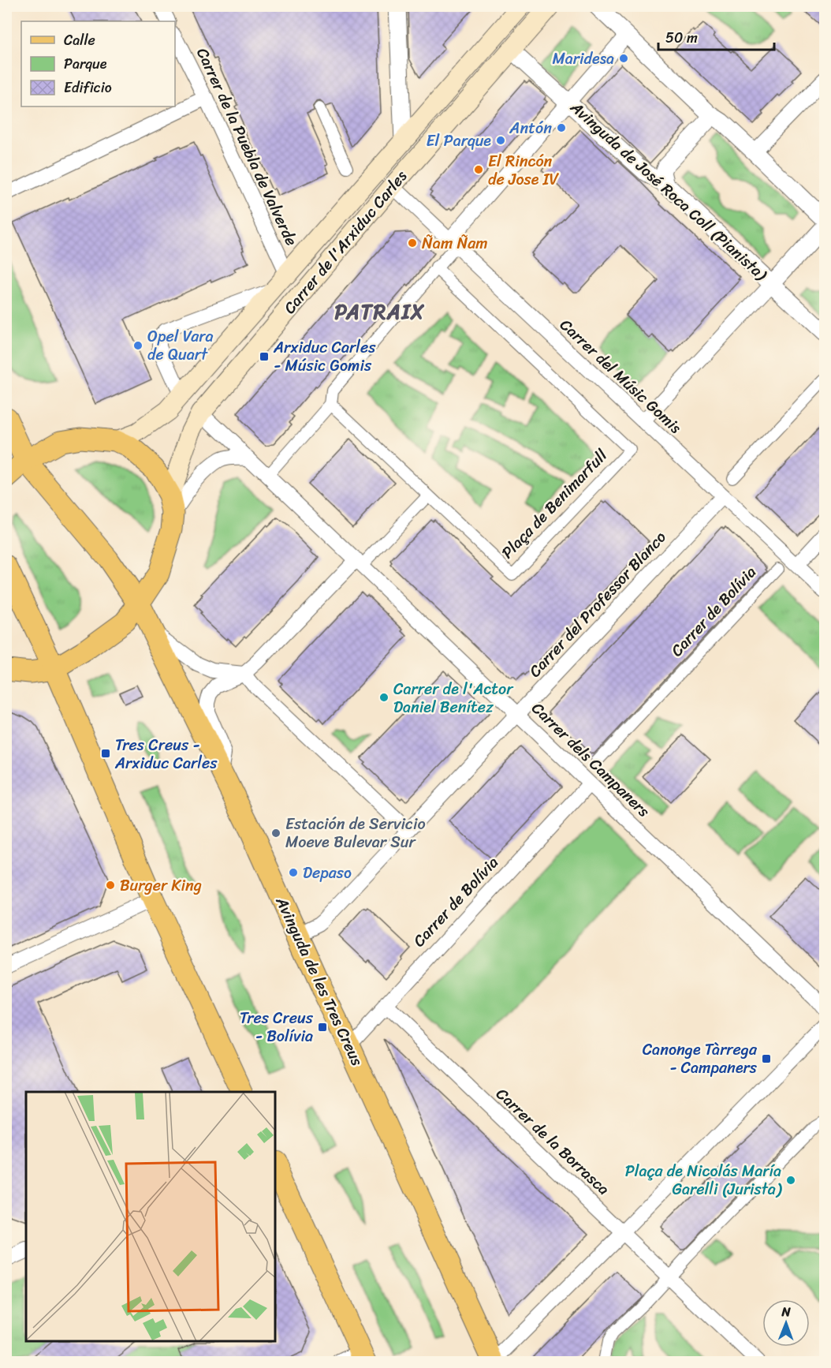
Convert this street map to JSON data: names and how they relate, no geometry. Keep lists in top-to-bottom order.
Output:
{
  "streets": {
    "main road": ["Carrer de l'Arxiduc Carles", "Avinguda de les Tres Creus"],
    "street": [
      "Carrer de la Puebla de Valverde",
      "Avinguda de José Roca Coll (Pianista)",
      "Carrer del Músic Gomis",
      "Plaça de Benimarfull",
      "Carrer del Professor Blanco",
      "Carrer de Bolívia",
      "Carrer dels Campaners",
      "Carrer de la Borrasca"
    ]
  },
  "crossings": [
    ["Carrer de la Puebla de Valverde", "Carrer de l'Arxiduc Carles"],
    ["Avinguda de José Roca Coll (Pianista)", "Carrer de l'Arxiduc Carles"],
    ["Carrer de l'Arxiduc Carles", "Carrer del Músic Gomis"],
    ["Carrer de l'Arxiduc Carles", "Carrer dels Campaners"],
    ["Carrer del Músic Gomis", "Carrer del Professor Blanco"],
    ["Carrer del Professor Blanco", "Carrer dels Campaners"],
    ["Carrer del Professor Blanco", "Avinguda de les Tres Creus"],
    ["Carrer de Bolívia", "Carrer dels Campaners"],
    ["Carrer de Bolívia", "Avinguda de les Tres Creus"],
    ["Carrer de Bolívia", "Carrer de la Borrasca"]
  ],
  "districts": ["PATRAIX"],
  "places": {
    "other": [
      "Maridesa",
      "Antón",
      "El Parque",
      "El Rincón de Jose IV",
      "Ñam Ñam",
      "Opel Vara de Quart",
      "Carrer de l'Actor Daniel Benítez",
      "Estación de Servicio Moeve Bulevar Sur",
      "Depaso",
      "Burger King",
      "Plaça de Nicolás María Garelli (Jurista)"
    ],
    "transit": [
      "Arxiduc Carles - Músic Gomis",
      "Tres Creus - Arxiduc Carles",
      "Tres Creus - Bolívia",
      "Canonge Tàrrega - Campaners"
    ]
  },
  "legend": ["Calle", "Parque", "Edificio"],
  "scale_bar": "50 m",
  "north": "top"
}
